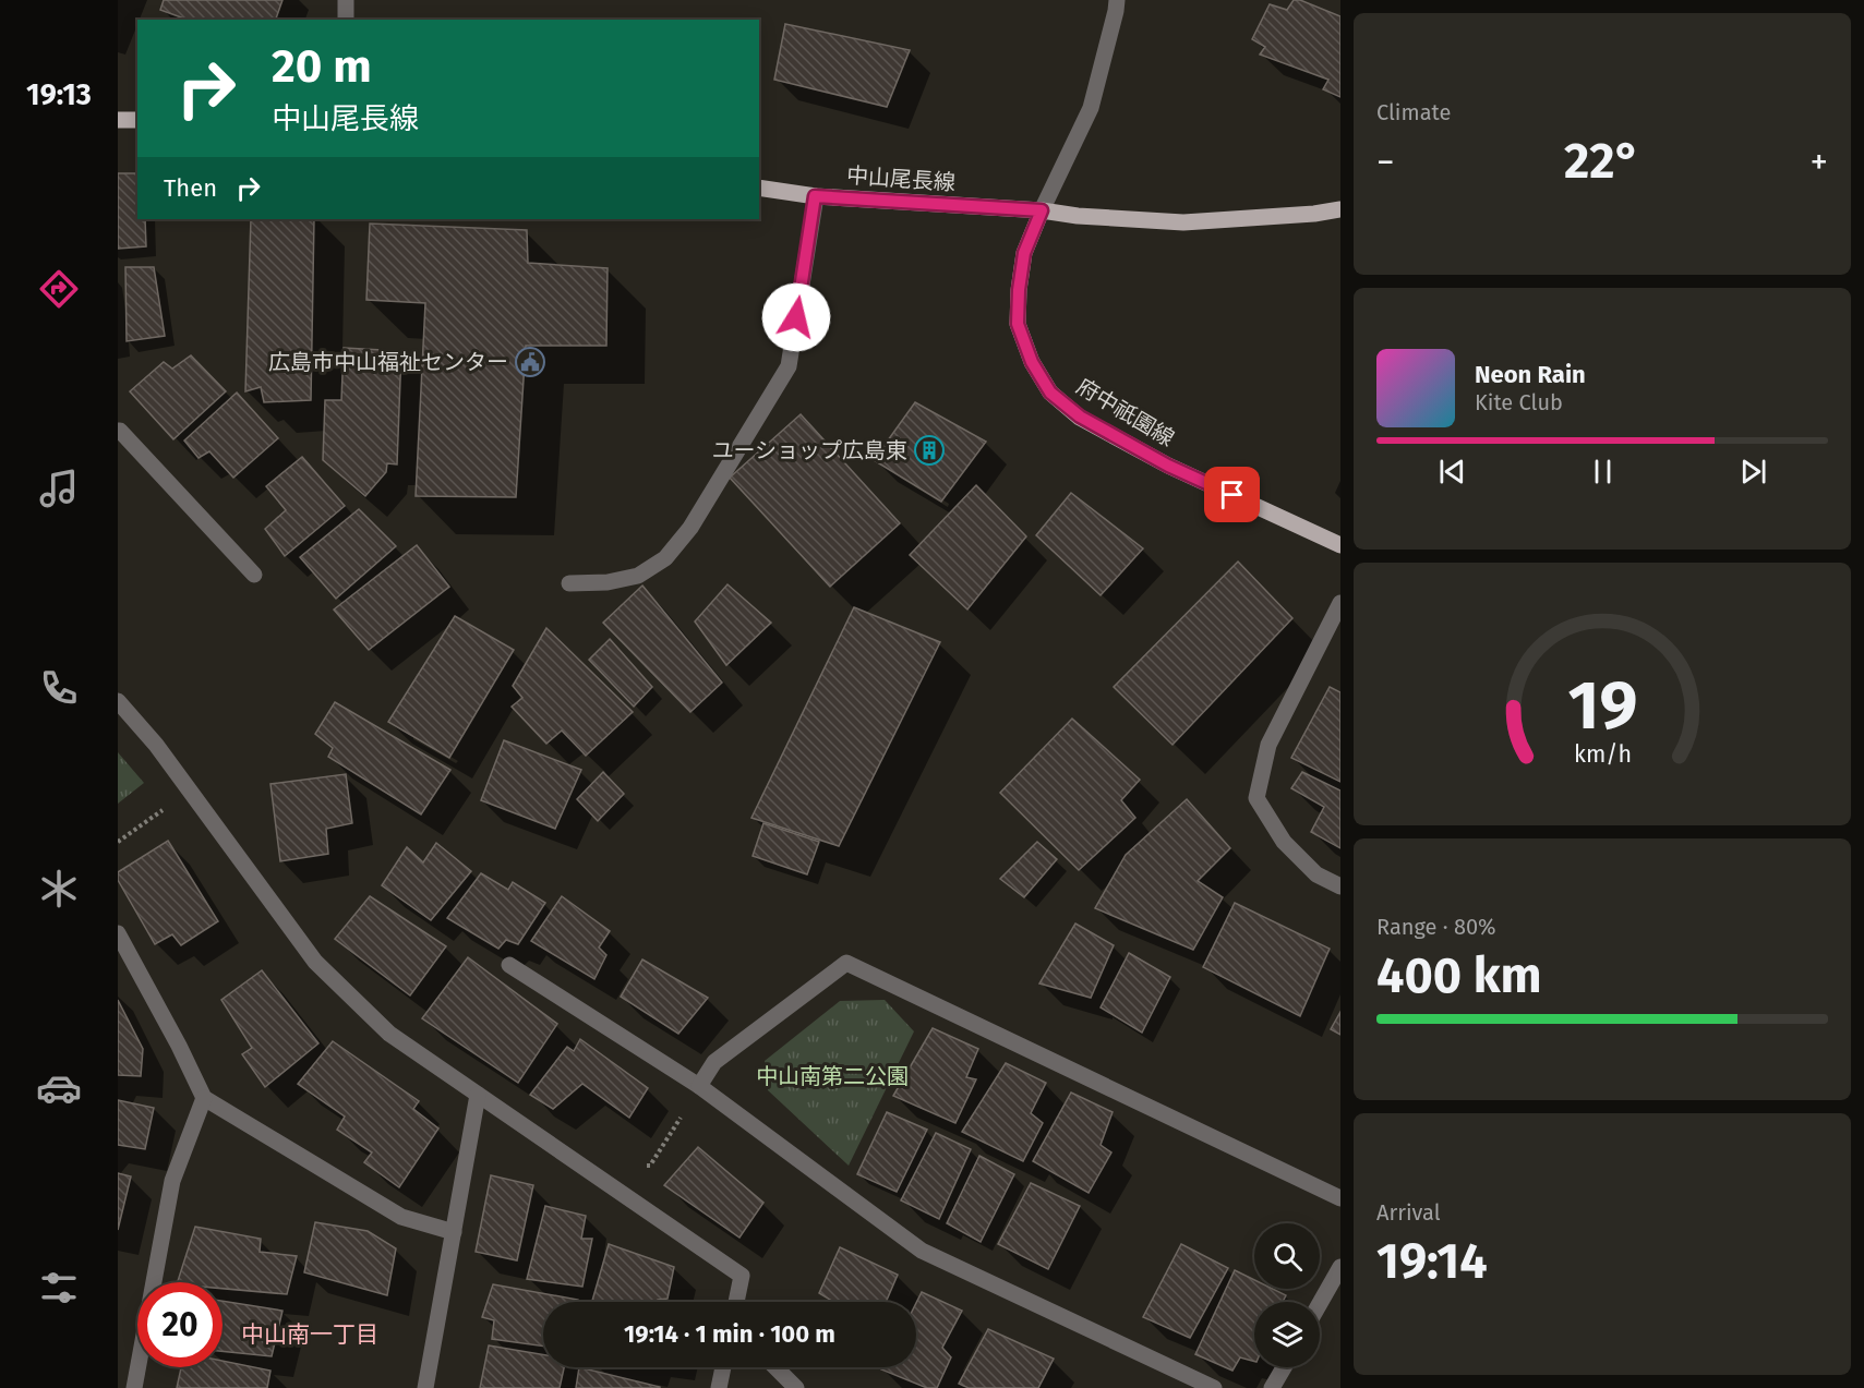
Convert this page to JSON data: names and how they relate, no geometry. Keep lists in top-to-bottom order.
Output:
{
  "streets": {
    "main road": ["中山尾長線", "府中祇園線"]
  },
  "crossings": [
    ["中山尾長線", "府中祇園線"]
  ],
  "districts": ["中山南一丁目"],
  "parks": ["中山南第二公園"],
  "places": {
    "public building": ["広島市中山福祉センター"],
    "building": ["ユーショップ広島東"]
  },
  "page": {
    "tabs": "19:13",
    "tile": [
      "Climate",
      ["Range · 80%", "400 km"],
      ["Arrival", "19:14"]
    ],
    "turn": ["20 m", "中山尾長線"],
    "heat": ["−", "22°", "+"],
    "then": "Then",
    "song": ["Neon Rain", "Kite Club"],
    "limit": "20",
    "trip": "19:14 · 1 min · 100 m",
    "gauge": ["19", "km/h"]
  }
}
